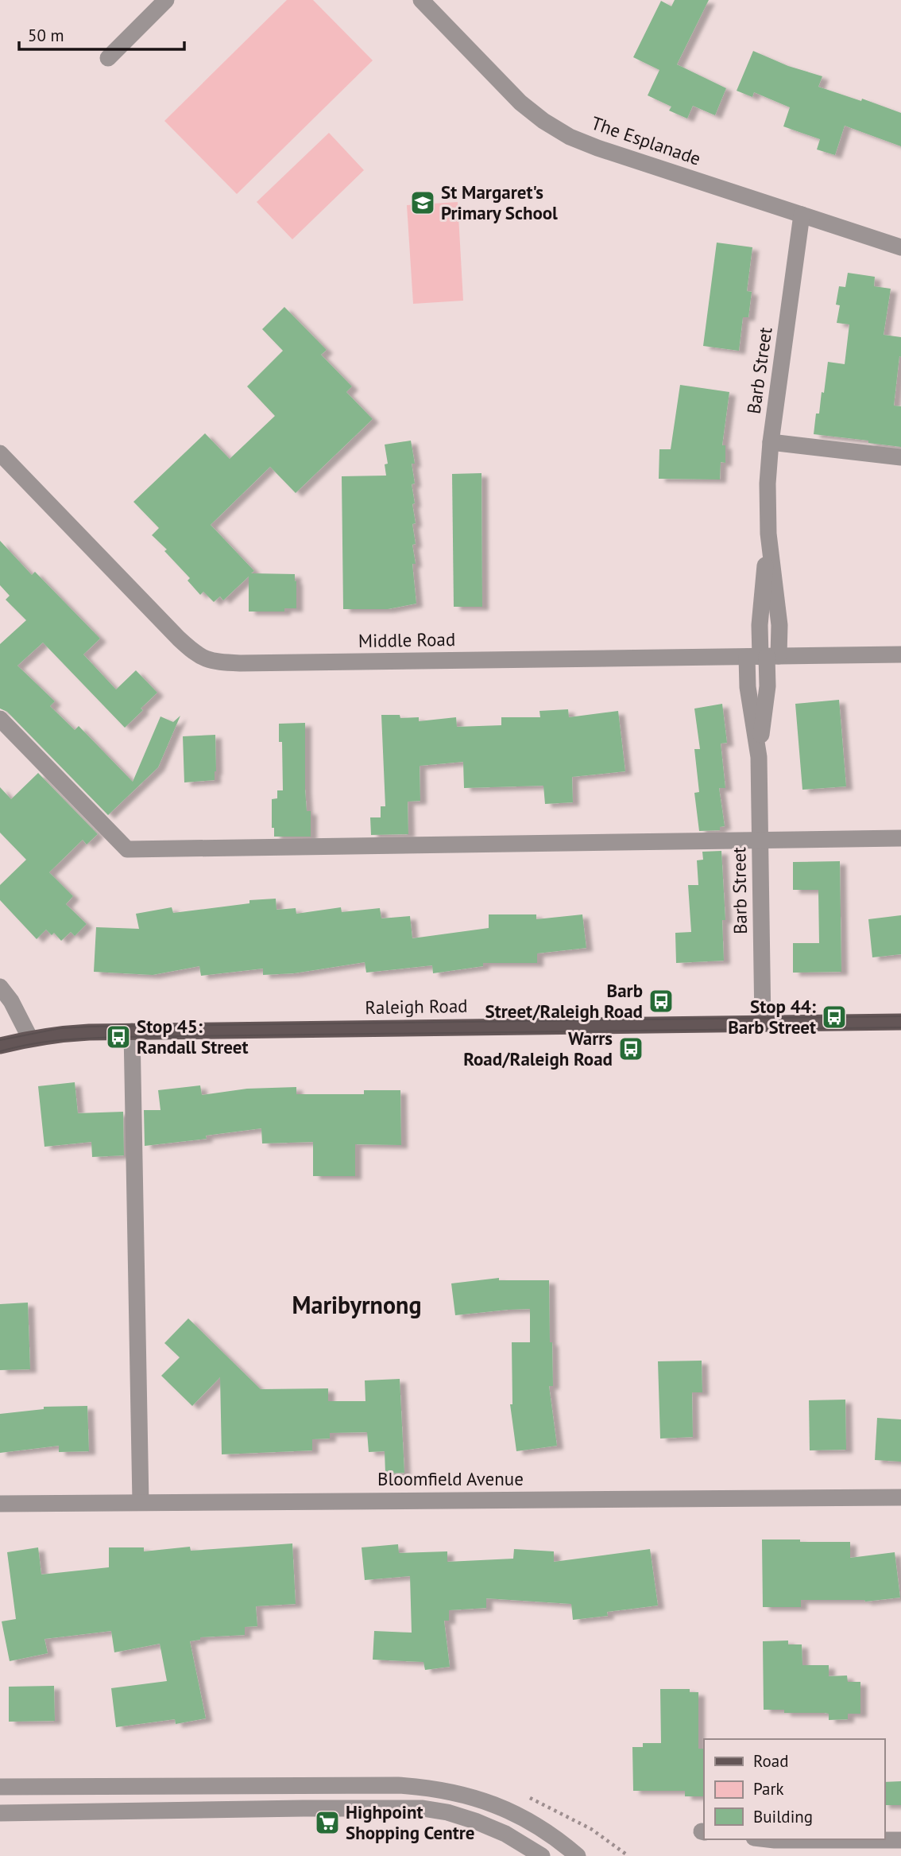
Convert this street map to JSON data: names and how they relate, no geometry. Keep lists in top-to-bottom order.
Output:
{
  "streets": {
    "main road": ["Raleigh Road"],
    "street": [
      "The Esplanade",
      "Barb Street",
      "Middle Road",
      "Bloomfield Avenue"
    ]
  },
  "crossings": [
    ["The Esplanade", "Barb Street"],
    ["Barb Street", "Middle Road"],
    ["Barb Street", "Raleigh Road"]
  ],
  "districts": ["Maribyrnong"],
  "places": {
    "school or university": ["St Margaret's Primary School"],
    "bus stop": [
      "Barb Street/Raleigh Road",
      "Stop 44: Barb Street",
      "Stop 45: Randall Street",
      "Warrs Road/Raleigh Road"
    ],
    "supermarket": ["Highpoint Shopping Centre"]
  },
  "legend": ["Road", "Park", "Building"],
  "scale_bar": "50 m"
}
